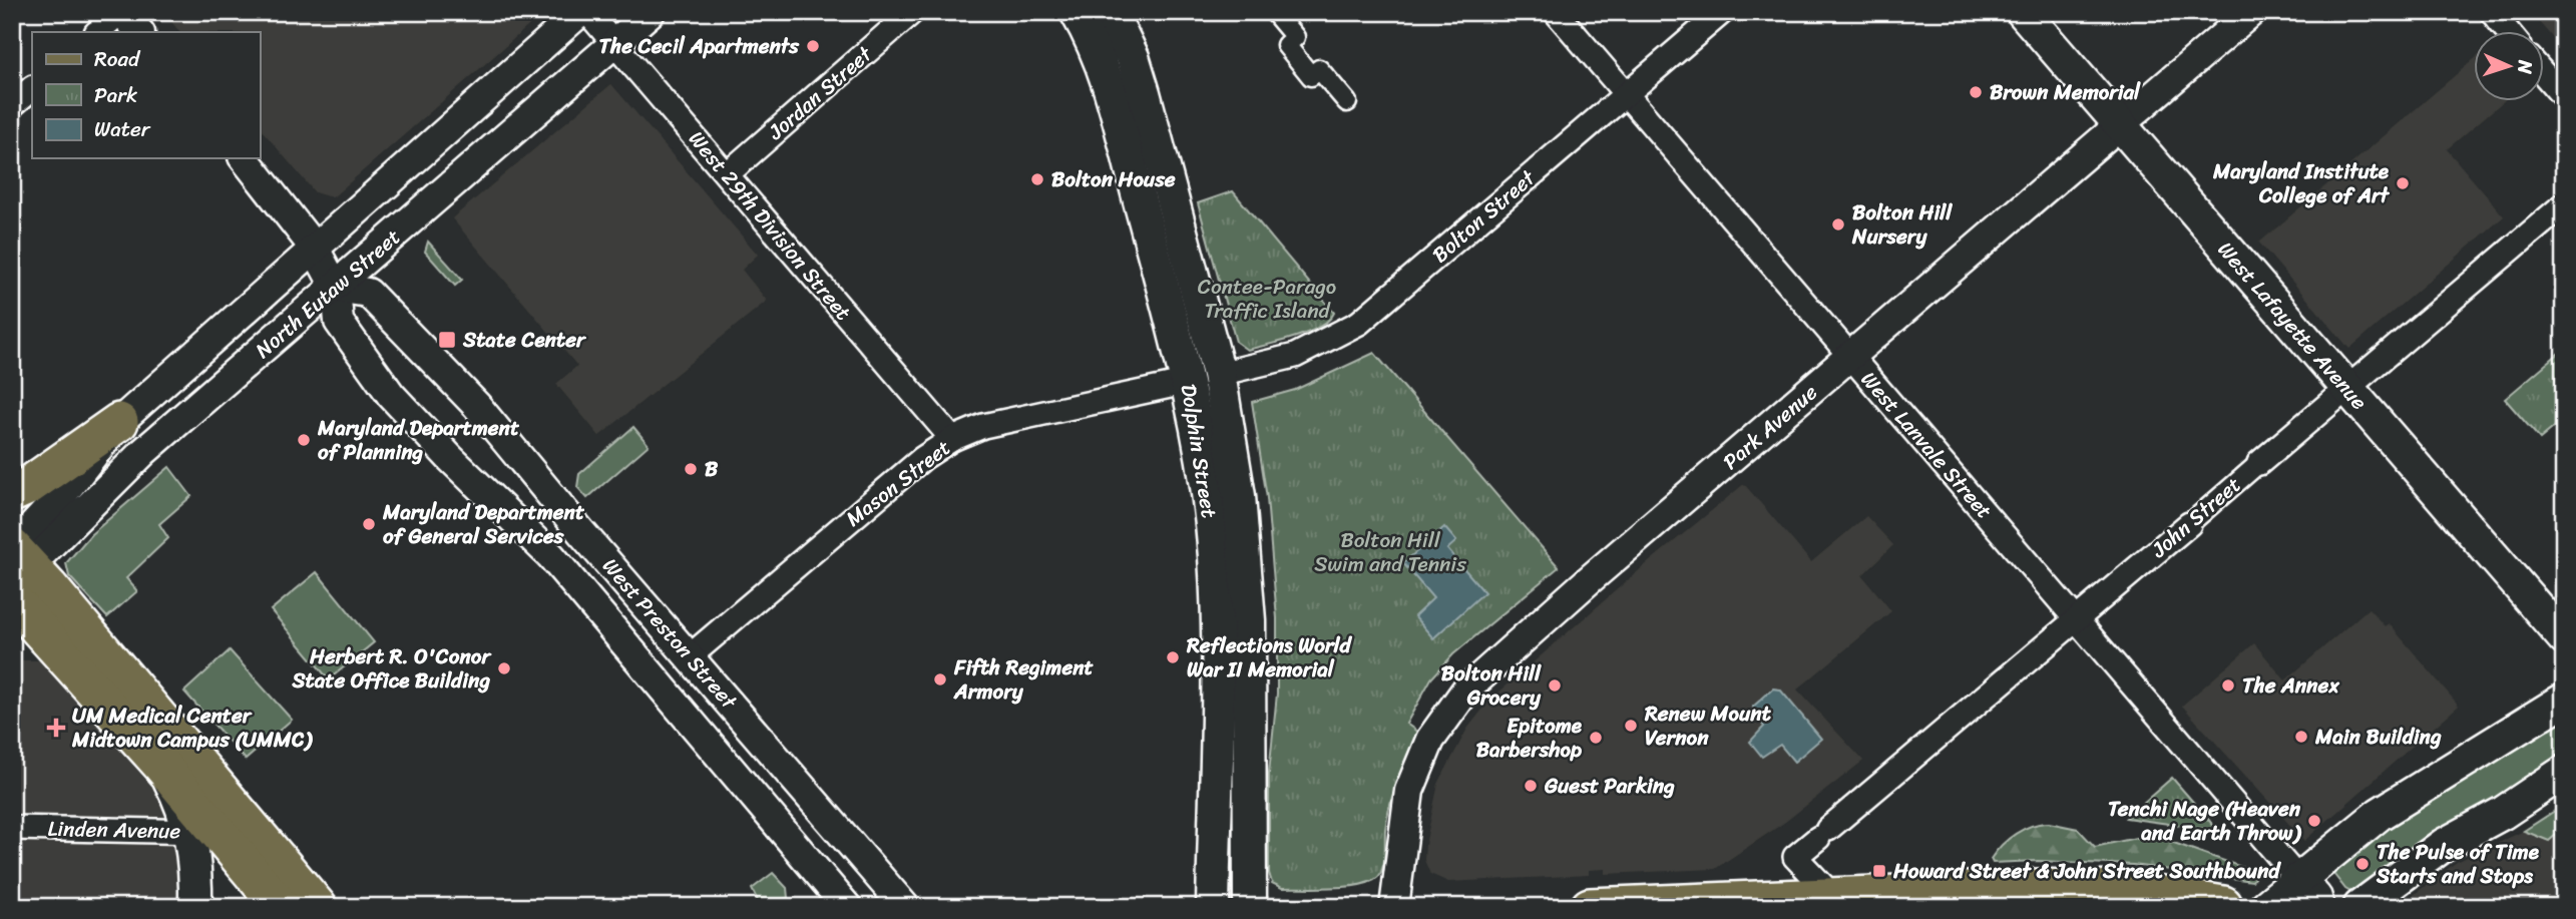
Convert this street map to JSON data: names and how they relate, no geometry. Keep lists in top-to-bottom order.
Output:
{
  "streets": {
    "main road": ["West Lafayette Avenue", "Dolphin Street"],
    "street": [
      "Jordan Street",
      "Bolton Street",
      "West 29th Division Street",
      "North Eutaw Street",
      "Park Avenue",
      "West Lanvale Street",
      "Mason Street",
      "John Street",
      "West Preston Street",
      "Linden Avenue"
    ]
  },
  "crossings": [
    ["Jordan Street", "West 29th Division Street"],
    ["Bolton Street", "West Lanvale Street"],
    ["Bolton Street", "Dolphin Street"],
    ["Bolton Street", "Mason Street"],
    ["West 29th Division Street", "North Eutaw Street"],
    ["West 29th Division Street", "Mason Street"],
    ["North Eutaw Street", "West Preston Street"],
    ["West Lafayette Avenue", "Park Avenue"],
    ["West Lafayette Avenue", "John Street"],
    ["Park Avenue", "West Lanvale Street"],
    ["West Lanvale Street", "John Street"],
    ["Dolphin Street", "Mason Street"],
    ["Mason Street", "West Preston Street"]
  ],
  "parks": ["Contee-Parago Traffic Island", "Bolton Hill Swim and Tennis"],
  "places": {
    "other": [
      "The Cecil Apartments",
      "Brown Memorial",
      "Bolton House",
      "Maryland Institute College of Art",
      "Bolton Hill Nursery",
      "Maryland Department of Planning",
      "B",
      "Maryland Department of General Services",
      "Reflections World War II Memorial",
      "Herbert R. O'Conor State Office Building",
      "Fifth Regiment Armory",
      "Bolton Hill Grocery",
      "The Annex",
      "Renew Mount Vernon",
      "Main Building",
      "Epitome Barbershop",
      "Guest Parking",
      "Tenchi Nage (Heaven and Earth Throw)",
      "The Pulse of Time Starts and Stops"
    ],
    "transit": ["State Center", "Howard Street & John Street Southbound"],
    "health": ["UM Medical Center Midtown Campus (UMMC)"]
  },
  "legend": ["Road", "Park", "Water"],
  "north": "right"
}
